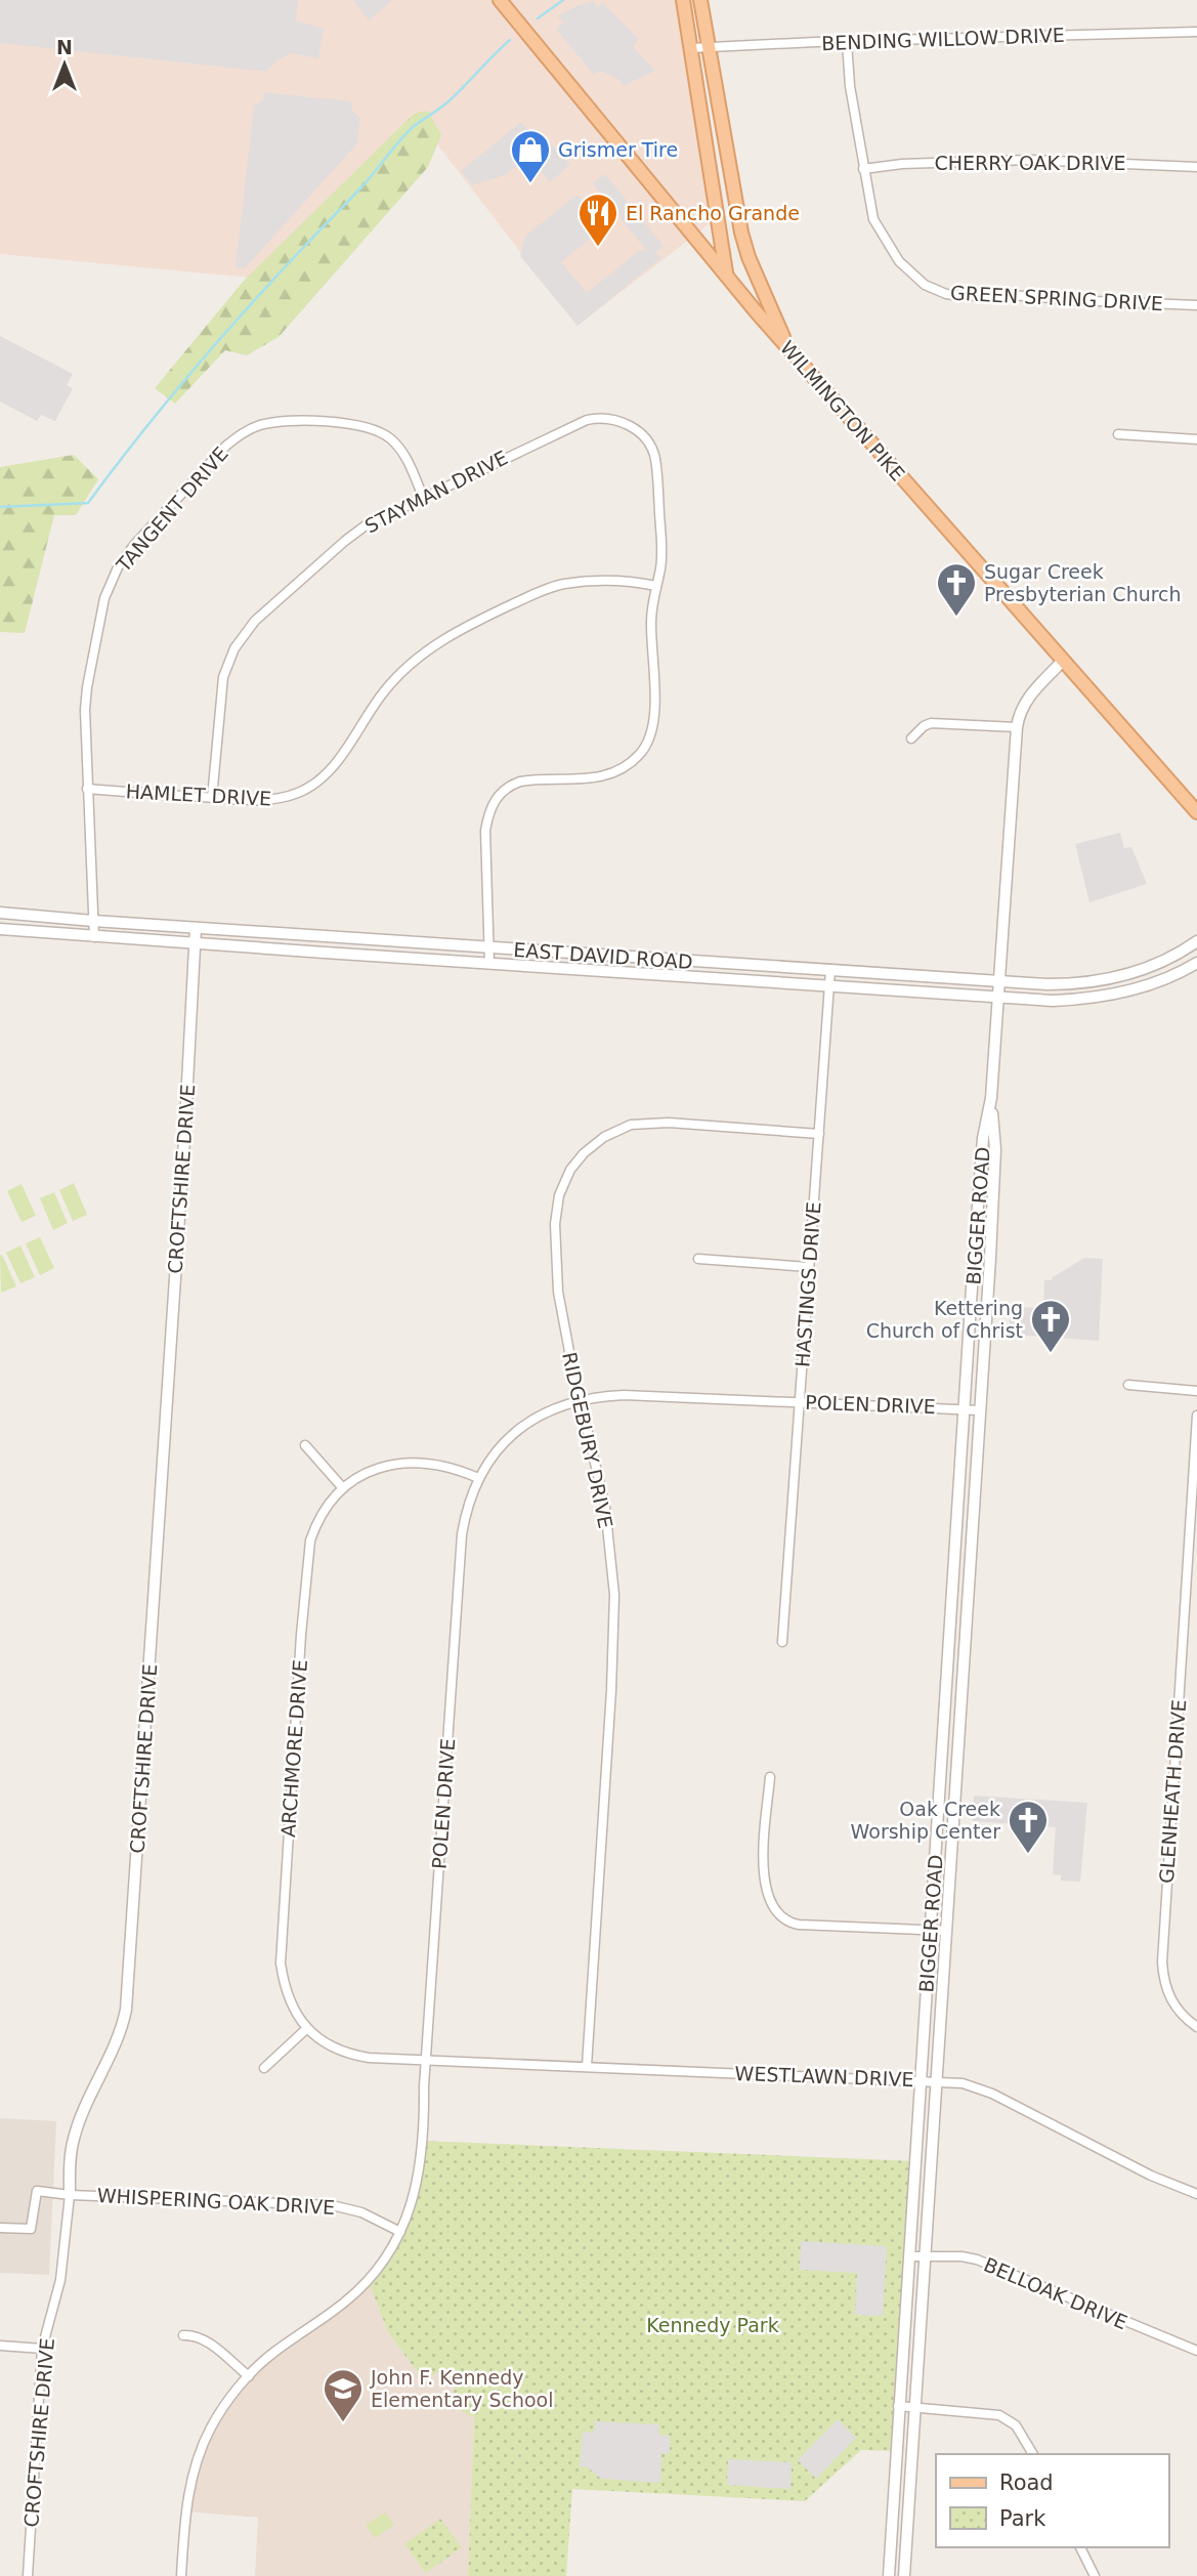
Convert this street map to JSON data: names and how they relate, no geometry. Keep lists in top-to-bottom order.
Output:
{
  "streets": {
    "main road": ["WILMINGTON PIKE"],
    "street": [
      "BENDING WILLOW DRIVE",
      "CHERRY OAK DRIVE",
      "GREEN SPRING DRIVE",
      "STAYMAN DRIVE",
      "TANGENT DRIVE",
      "HAMLET DRIVE",
      "EAST DAVID ROAD",
      "CROFTSHIRE DRIVE",
      "BIGGER ROAD",
      "HASTINGS DRIVE",
      "POLEN DRIVE",
      "RIDGEBURY DRIVE",
      "ARCHMORE DRIVE",
      "GLENHEATH DRIVE",
      "WESTLAWN DRIVE",
      "WHISPERING OAK DRIVE",
      "BELLOAK DRIVE"
    ]
  },
  "crossings": [
    ["BENDING WILLOW DRIVE", "GREEN SPRING DRIVE"],
    ["CHERRY OAK DRIVE", "GREEN SPRING DRIVE"],
    ["WILMINGTON PIKE", "BIGGER ROAD"],
    ["STAYMAN DRIVE", "TANGENT DRIVE"],
    ["STAYMAN DRIVE", "HAMLET DRIVE"],
    ["TANGENT DRIVE", "HAMLET DRIVE"],
    ["TANGENT DRIVE", "EAST DAVID ROAD"],
    ["EAST DAVID ROAD", "CROFTSHIRE DRIVE"],
    ["EAST DAVID ROAD", "BIGGER ROAD"],
    ["EAST DAVID ROAD", "HASTINGS DRIVE"],
    ["CROFTSHIRE DRIVE", "WHISPERING OAK DRIVE"],
    ["BIGGER ROAD", "POLEN DRIVE"],
    ["BIGGER ROAD", "WESTLAWN DRIVE"],
    ["BIGGER ROAD", "BELLOAK DRIVE"],
    ["HASTINGS DRIVE", "POLEN DRIVE"],
    ["HASTINGS DRIVE", "RIDGEBURY DRIVE"],
    ["POLEN DRIVE", "RIDGEBURY DRIVE"],
    ["POLEN DRIVE", "ARCHMORE DRIVE"],
    ["POLEN DRIVE", "WESTLAWN DRIVE"],
    ["POLEN DRIVE", "WHISPERING OAK DRIVE"],
    ["RIDGEBURY DRIVE", "WESTLAWN DRIVE"]
  ],
  "parks": ["Kennedy Park"],
  "places": {
    "shop": ["Grismer Tire"],
    "restaurant": ["El Rancho Grande"],
    "church": ["Sugar Creek Presbyterian Church", "Kettering Church of Christ", "Oak Creek Worship Center"],
    "school or university": ["John F. Kennedy Elementary School"]
  },
  "legend": ["Road", "Park"],
  "north": "top"
}
